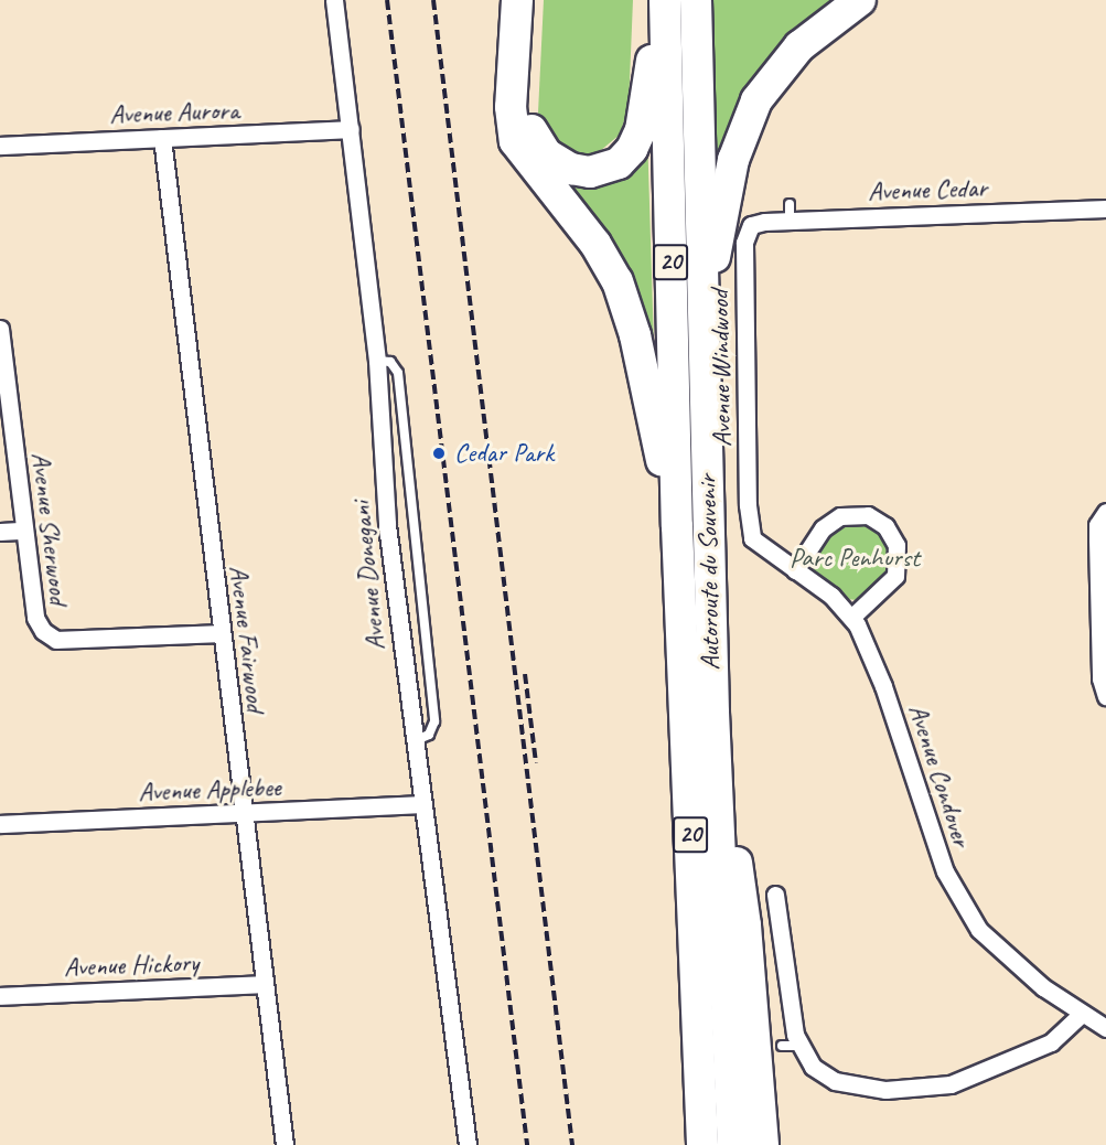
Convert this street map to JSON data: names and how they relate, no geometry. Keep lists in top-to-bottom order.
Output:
{
  "streets": {
    "highway": ["20", "Autoroute du Souvenir"],
    "street": [
      "Avenue Aurora",
      "Avenue Cedar",
      "Avenue Windwood",
      "Avenue Sherwood",
      "Avenue Donegani",
      "Avenue Fairwood",
      "Avenue Condover",
      "Avenue Applebee",
      "Avenue Hickory"
    ]
  },
  "crossings": [
    ["Avenue Aurora", "Avenue Donegani"],
    ["Avenue Aurora", "Avenue Fairwood"],
    ["Avenue Cedar", "Avenue Windwood"],
    ["Avenue Windwood", "Avenue Condover"],
    ["Avenue Sherwood", "Avenue Fairwood"],
    ["Avenue Donegani", "Avenue Applebee"],
    ["Avenue Fairwood", "Avenue Applebee"],
    ["Avenue Fairwood", "Avenue Hickory"]
  ],
  "parks": ["Parc Penhurst"],
  "places": ["Cedar Park"]
}
